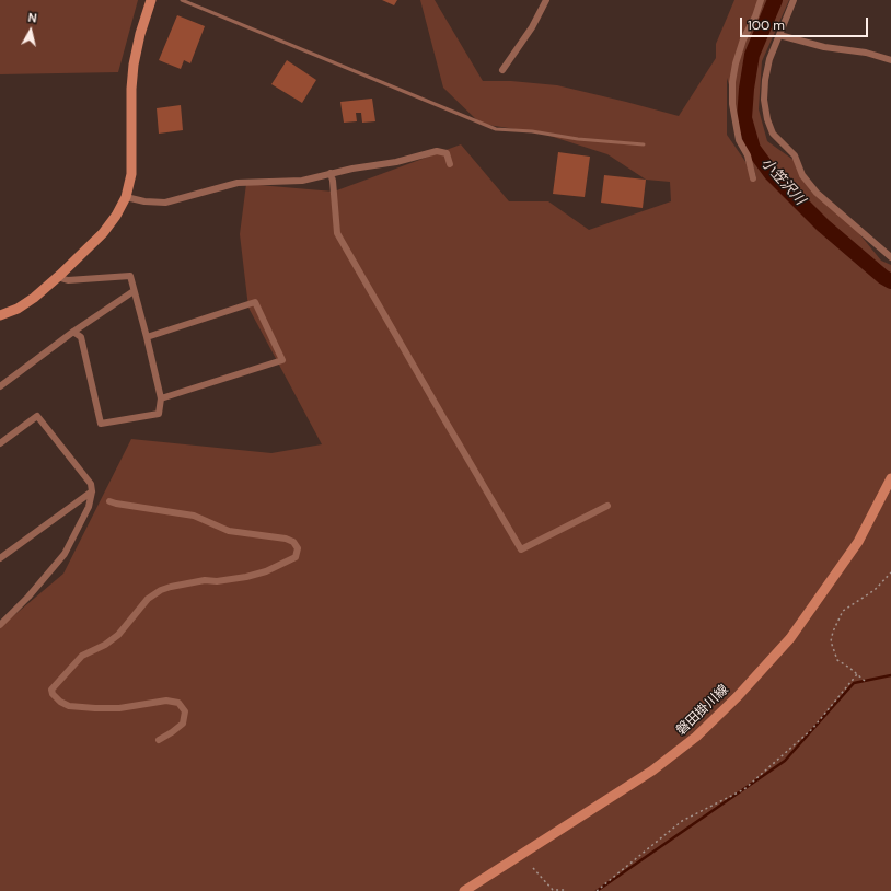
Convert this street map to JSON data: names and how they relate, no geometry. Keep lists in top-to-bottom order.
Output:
{
  "streets": {
    "main road": ["磐田掛川線"]
  },
  "water": ["小笠沢川"],
  "scale_bar": "100 m",
  "north": "top"
}
